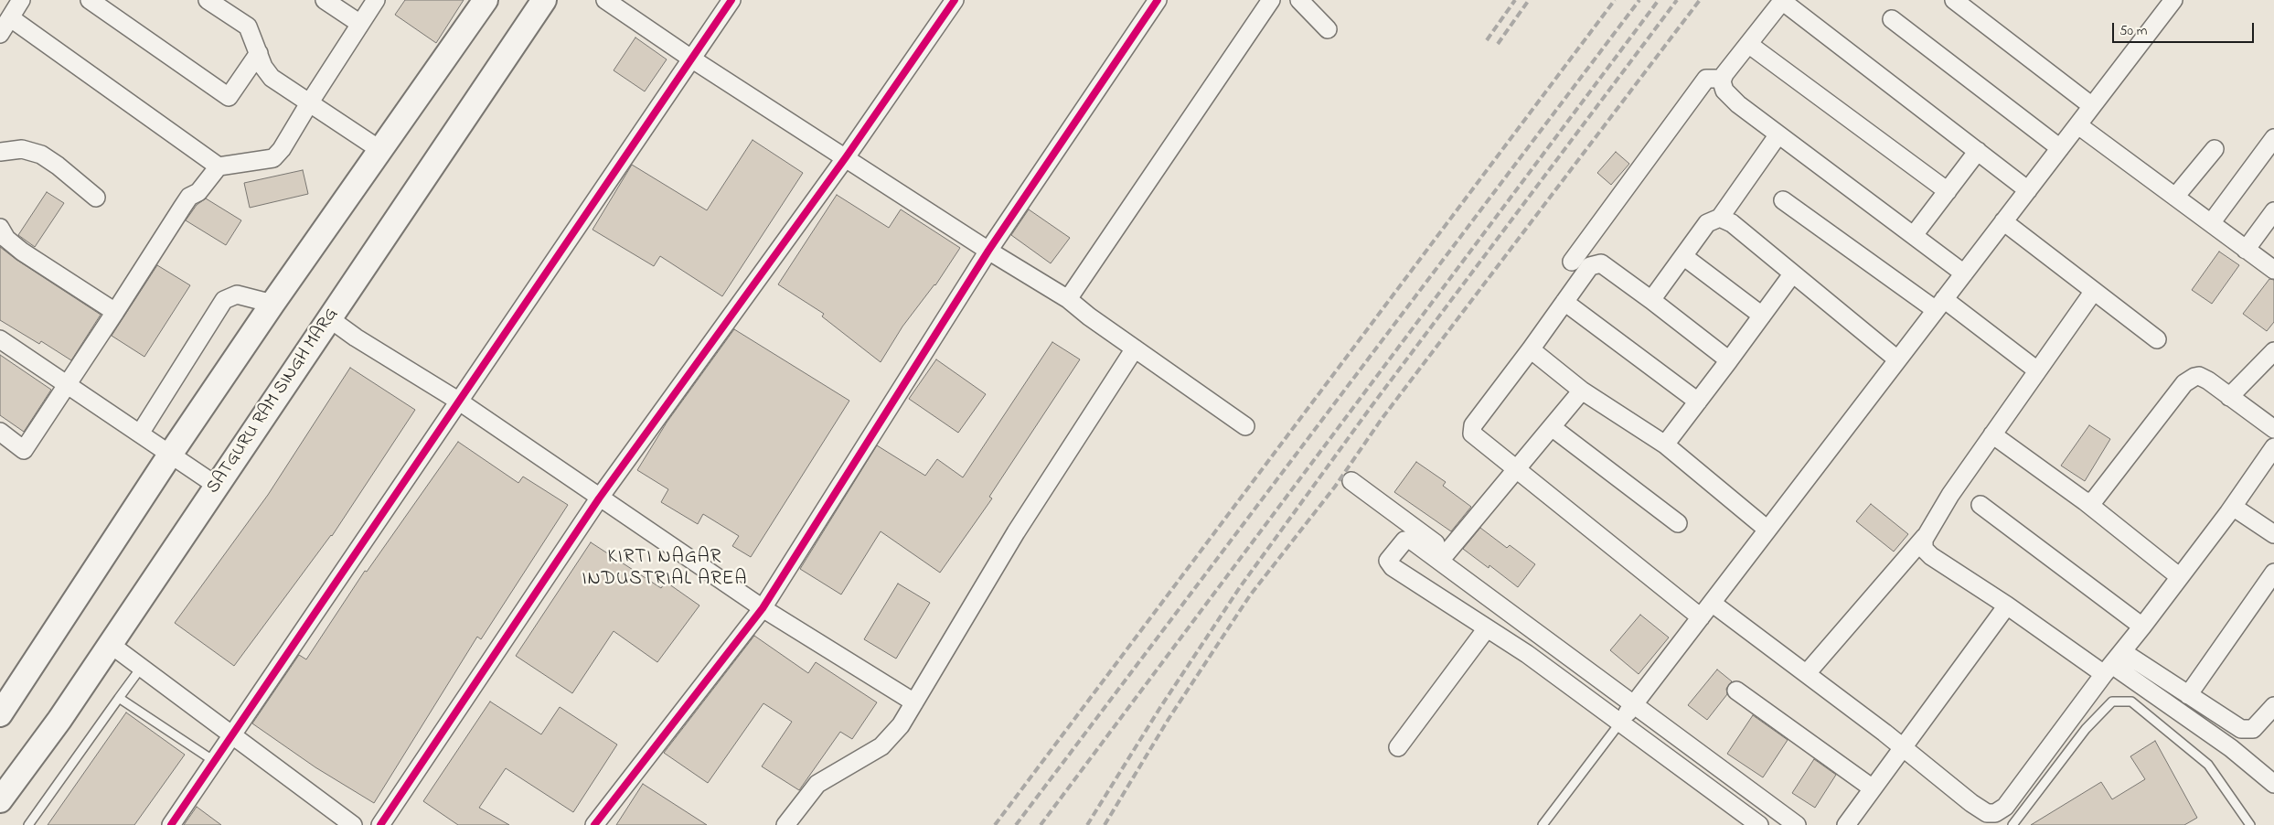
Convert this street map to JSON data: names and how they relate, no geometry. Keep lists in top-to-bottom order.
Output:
{
  "streets": {
    "main road": ["SATGURU RAM SINGH MARG"]
  },
  "districts": ["KIRTI NAGAR INDUSTRIAL AREA"],
  "scale_bar": "50 m"
}
